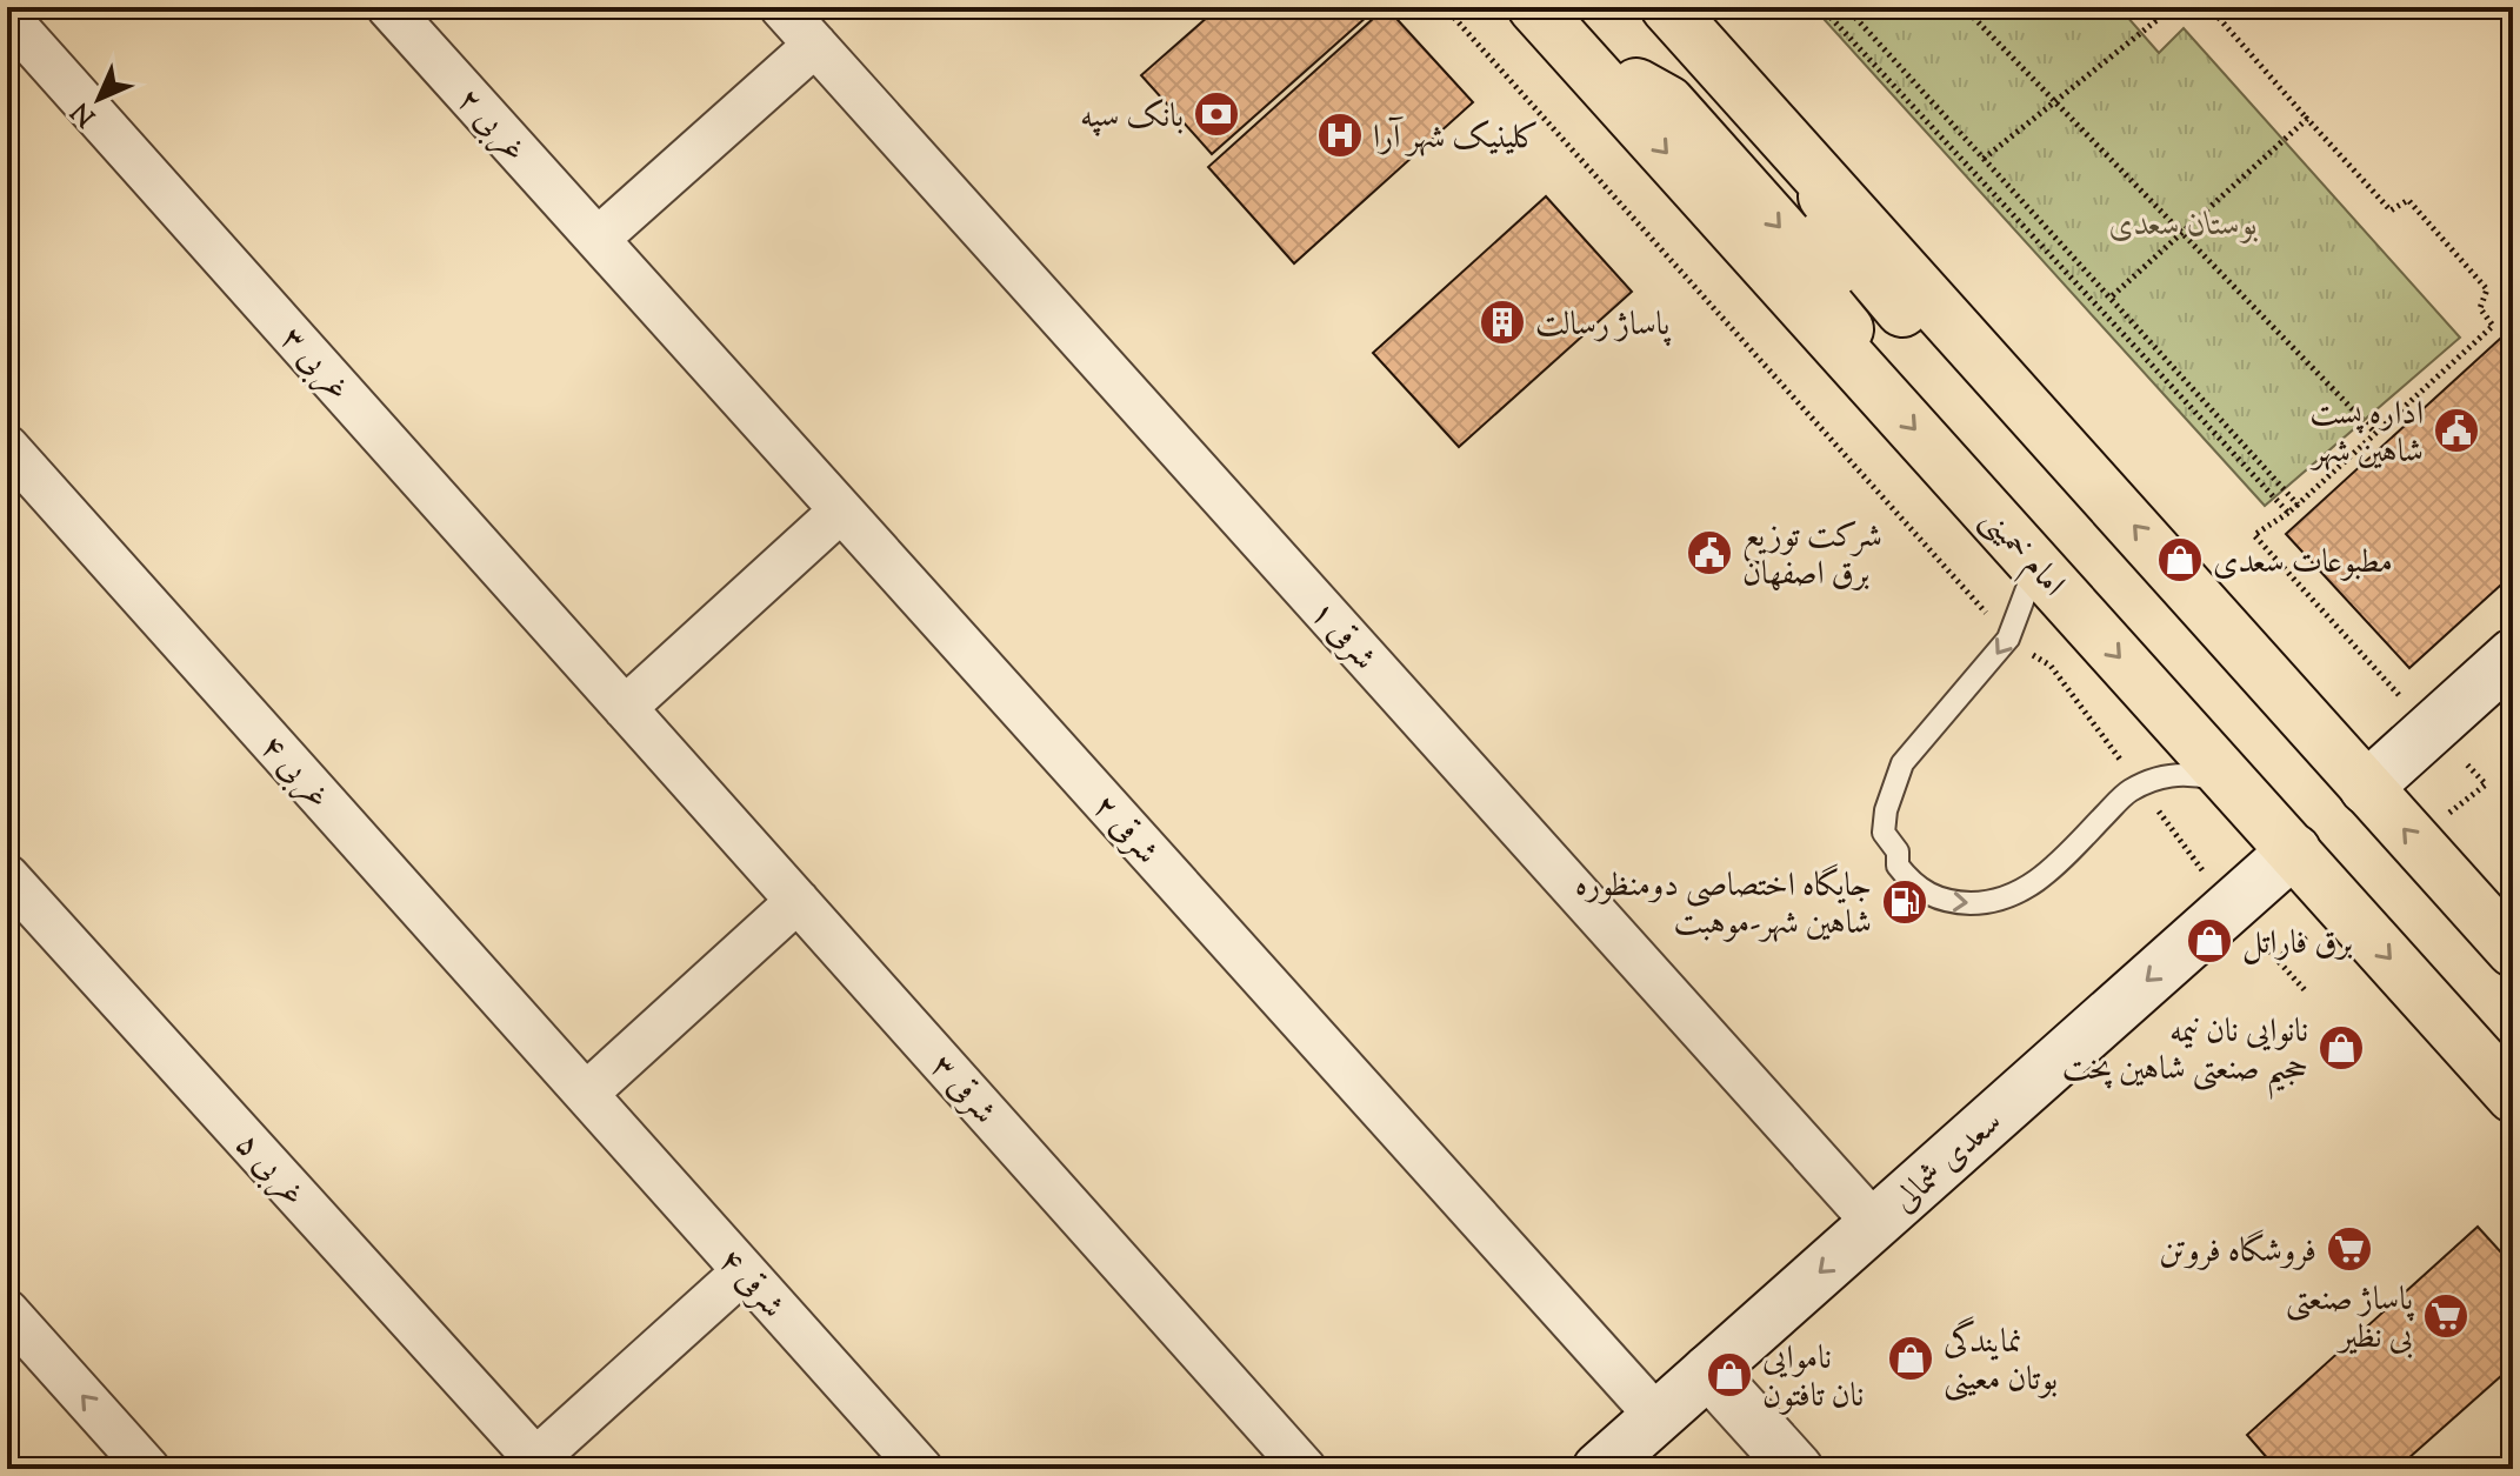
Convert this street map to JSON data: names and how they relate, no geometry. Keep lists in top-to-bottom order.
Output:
{
  "streets": {
    "main road": ["امام خمینی", "سعدی شمالی"],
    "street": [
      "۲ غربی",
      "۳ غربی",
      "۱ شرقی",
      "۴ غربی",
      "۲ شرقی",
      "۳ شرقی",
      "۵ غربی",
      "۴ شرقی"
    ]
  },
  "crossings": [
    ["۲ غربی", "۲ شرقی"],
    ["۳ غربی", "۳ شرقی"],
    ["امام خمینی", "سعدی شمالی"],
    ["۱ شرقی", "سعدی شمالی"],
    ["۴ غربی", "۴ شرقی"],
    ["۲ شرقی", "سعدی شمالی"]
  ],
  "one_way": ["سعدی شمالی"],
  "parks": ["بوستان سعدی"],
  "places": {
    "bank": ["بانک سپه"],
    "hospital": ["کلینیک شهر آرا"],
    "building": ["پاساژ رسالت"],
    "public building": ["اداره پست شاهین شهر", "شرکت توزیع برق اصفهان"],
    "shop": [
      "مطبوعات سعدی",
      "برق فاراتل",
      "نانوایی نان نیمه حجیم صنعتی شاهین پخت",
      "نمایندگی بوتان معینی",
      "ناموایی نان تافتون"
    ],
    "fuel station": ["جایگاه اختصاصی دومنظوره شاهین شهر-موهبت"],
    "supermarket": ["فروشگاه فروتن", "پاساژ صنعتی بی نظیر"]
  },
  "north": "bottom left"
}
